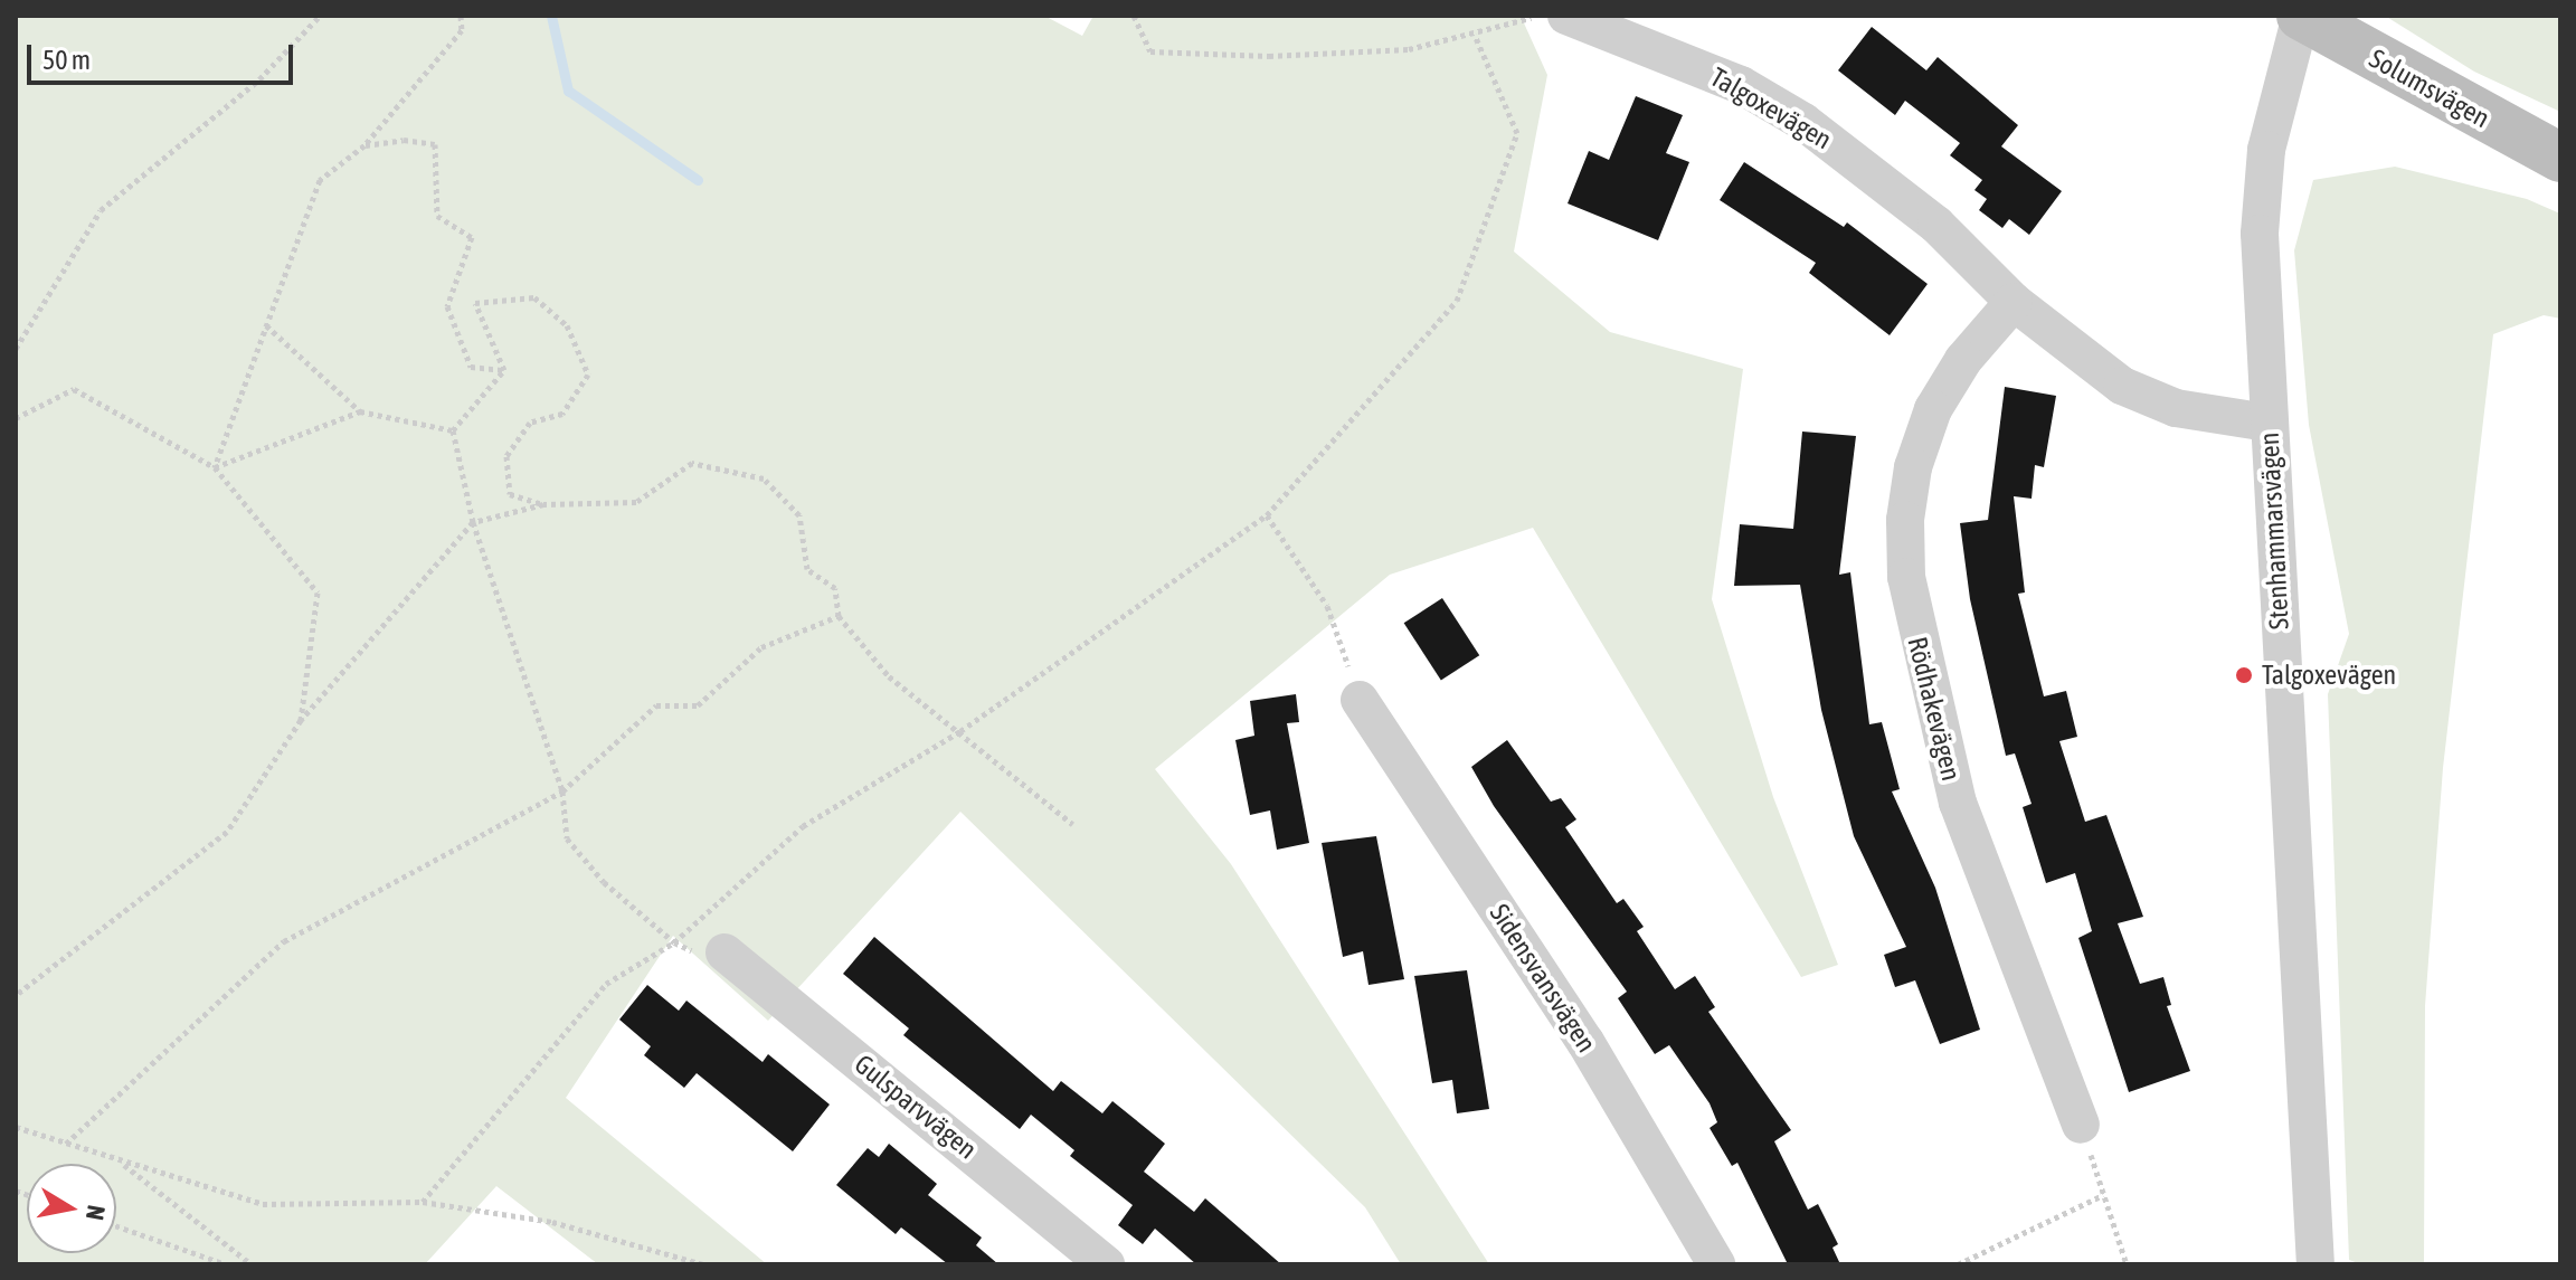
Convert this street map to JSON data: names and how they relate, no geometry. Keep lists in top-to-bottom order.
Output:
{
  "streets": {
    "main road": ["Solumsvägen"],
    "street": [
      "Talgoxevägen",
      "Stenhammarsvägen",
      "Rödhakevägen",
      "Sidensvansvägen",
      "Gulsparvvägen"
    ]
  },
  "crossings": [
    ["Solumsvägen", "Stenhammarsvägen"],
    ["Talgoxevägen", "Stenhammarsvägen"],
    ["Talgoxevägen", "Rödhakevägen"]
  ],
  "places": ["Talgoxevägen"],
  "scale_bar": "50 m",
  "north": "right"
}
